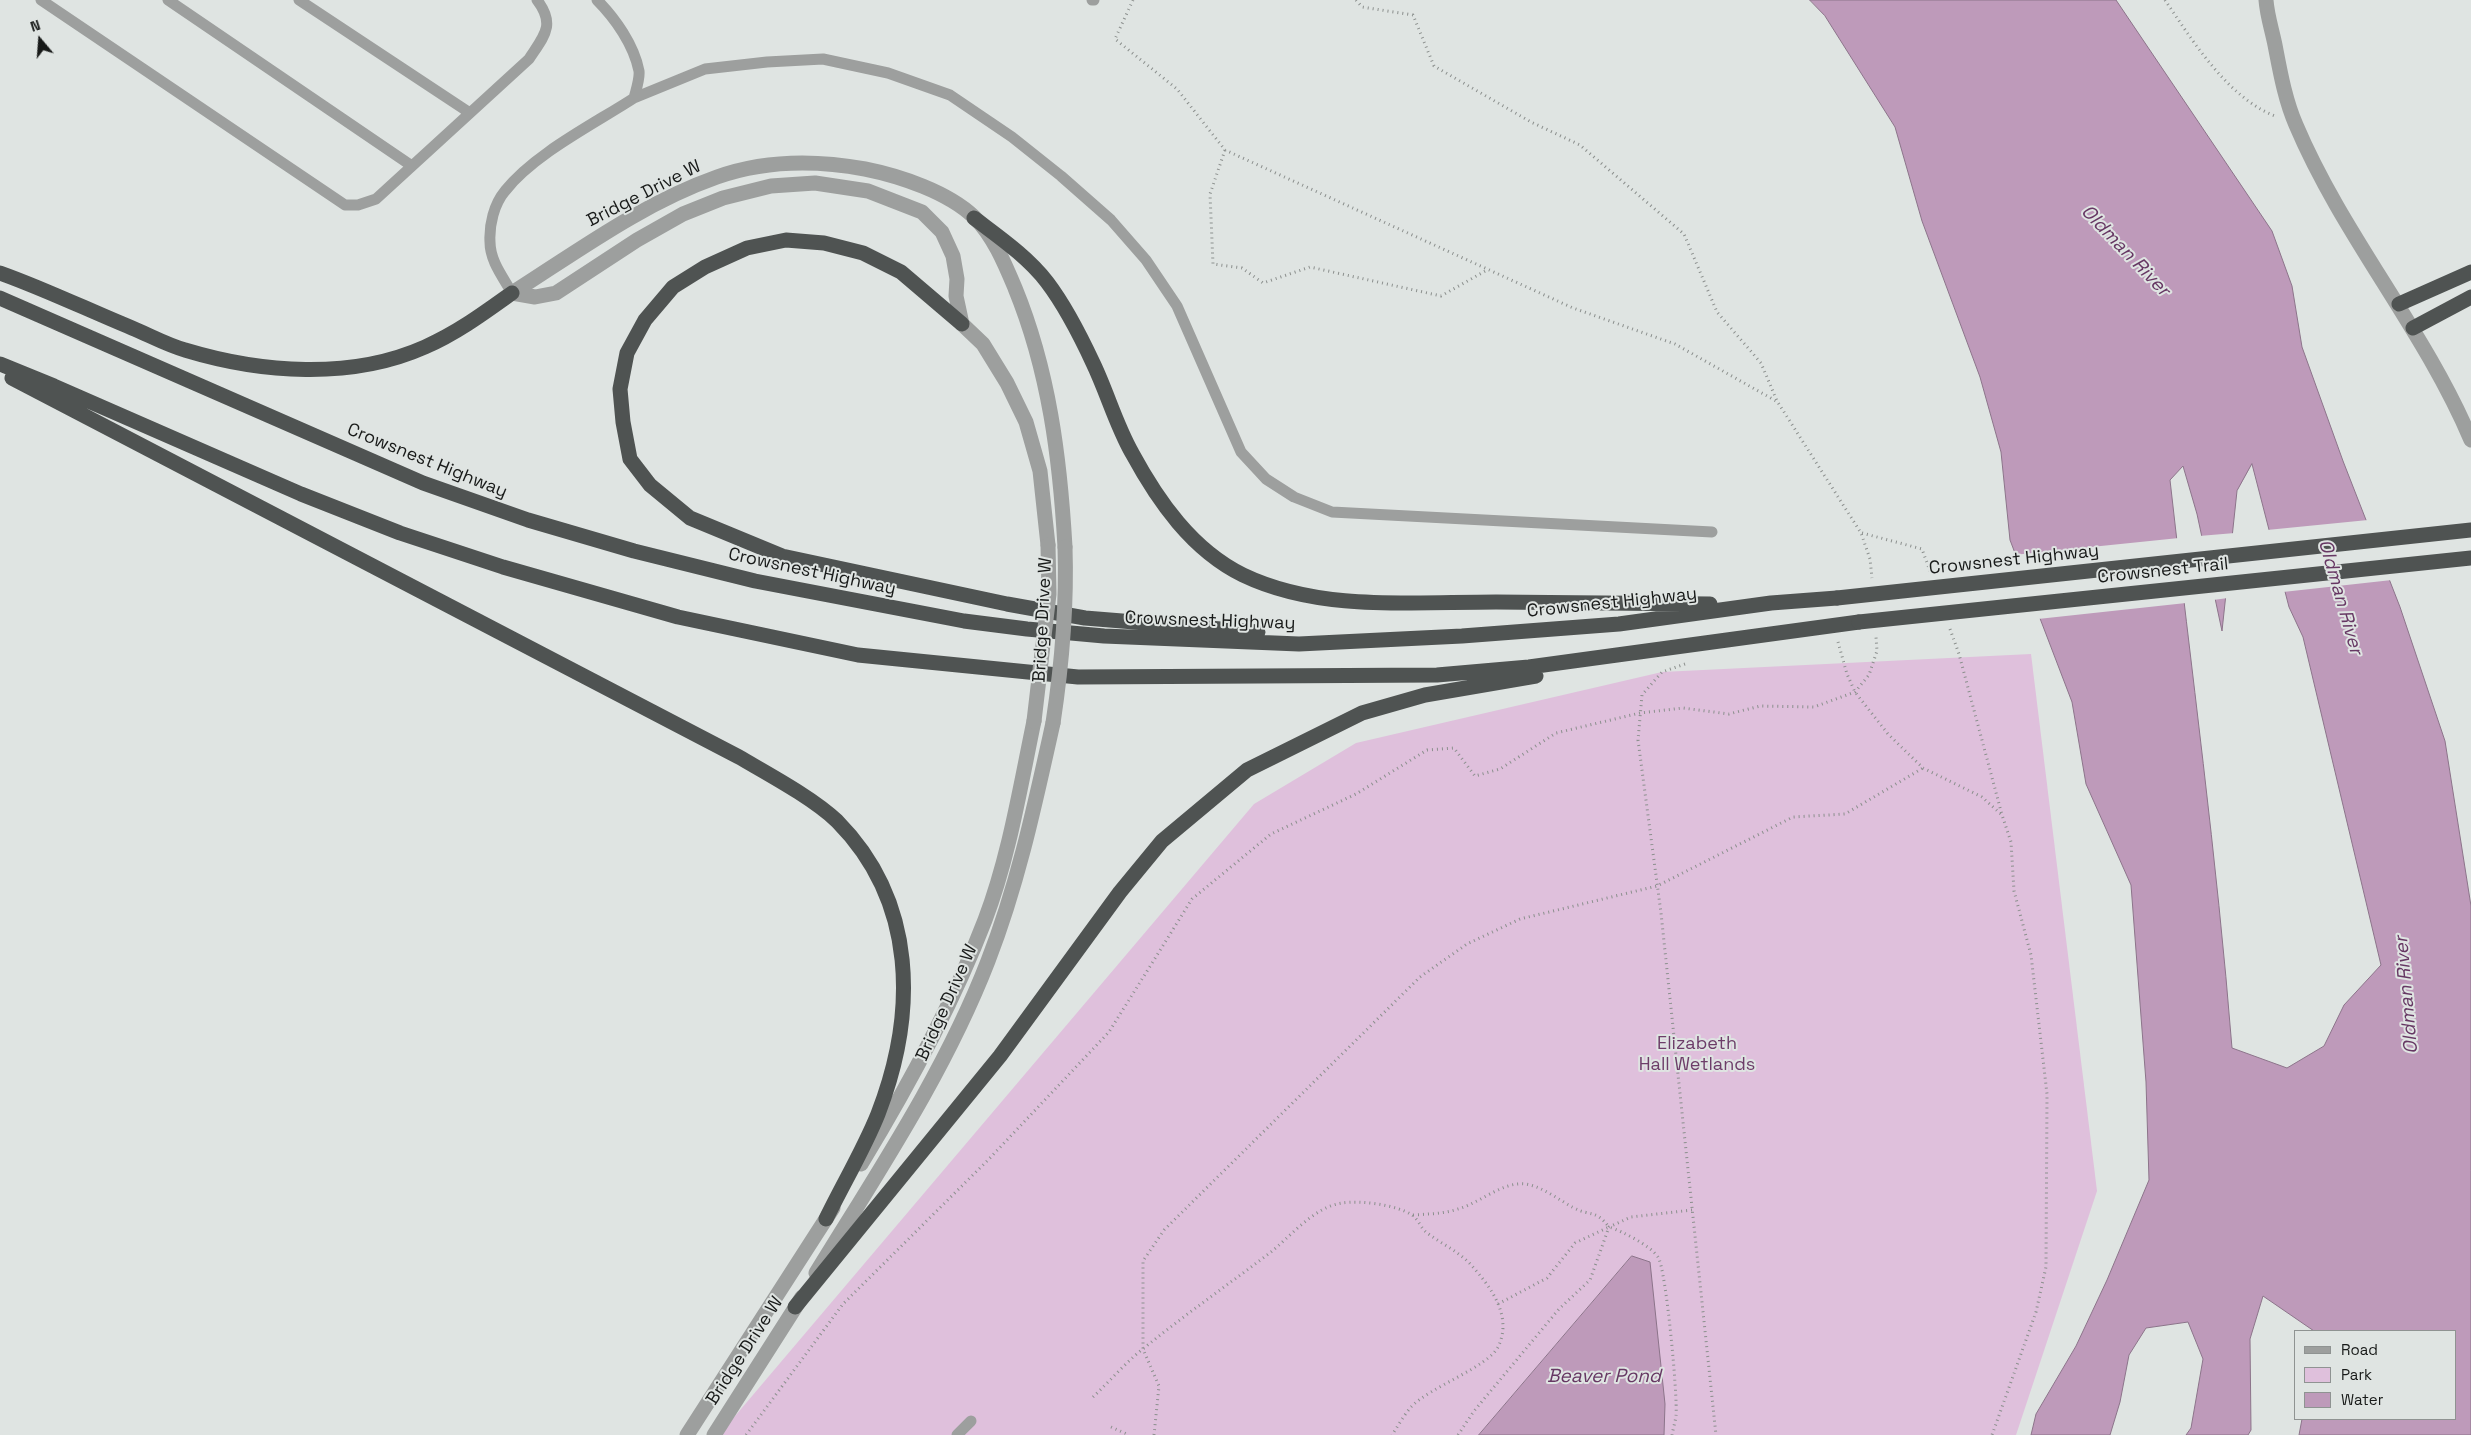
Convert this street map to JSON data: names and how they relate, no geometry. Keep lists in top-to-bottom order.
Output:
{
  "streets": {
    "highway": ["Crowsnest Highway", "Crowsnest Trail"],
    "street": ["Bridge Drive W"]
  },
  "water": ["Oldman River", "Beaver Pond"],
  "parks": ["Elizabeth Hall Wetlands"],
  "legend": ["Road", "Park", "Water"],
  "north": "top"
}
